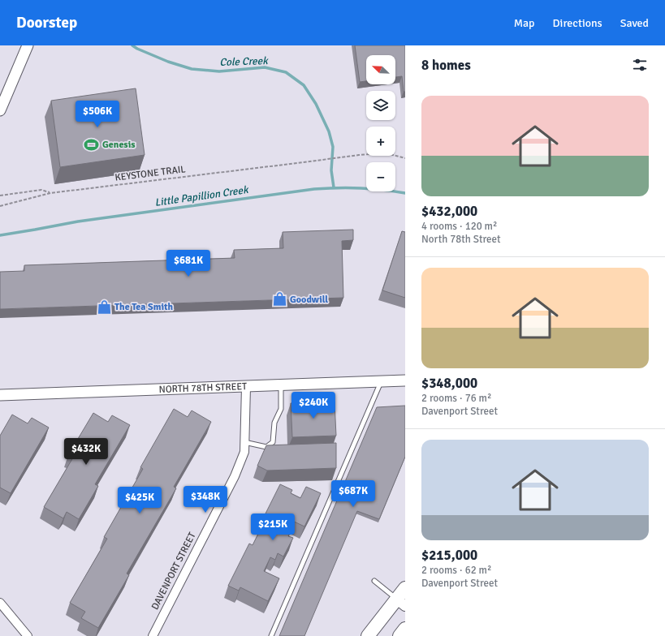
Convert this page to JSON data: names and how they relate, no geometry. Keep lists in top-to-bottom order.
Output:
{
  "streets": {
    "main road": ["NORTH 78TH STREET"],
    "street": ["DAVENPORT STREET"],
    "path": ["KEYSTONE TRAIL"]
  },
  "crossings": [
    ["NORTH 78TH STREET", "DAVENPORT STREET"]
  ],
  "water": ["Cole Creek", "Little Papillion Creek"],
  "places": {
    "sports": ["Genesis"],
    "shop": ["Goodwill", "The Tea Smith"]
  },
  "north": "top left",
  "page": {
    "header": "Doorstep",
    "nav": ["Map", "Directions", "Saved"],
    "heading": "8 homes",
    "map_buttons": ["+", "−"],
    "list": [
      {
        "name": "$432,000",
        "note": "4 rooms · 120 m² · North 78th Street"
      },
      {
        "name": "$348,000",
        "note": "2 rooms · 76 m² · Davenport Street"
      },
      {
        "name": "$215,000",
        "note": "2 rooms · 62 m² · Davenport Street"
      }
    ],
    "price": [
      "$506K",
      "$681K",
      "$240K",
      "$432K",
      "$687K",
      "$348K",
      "$425K",
      "$215K"
    ]
  }
}
